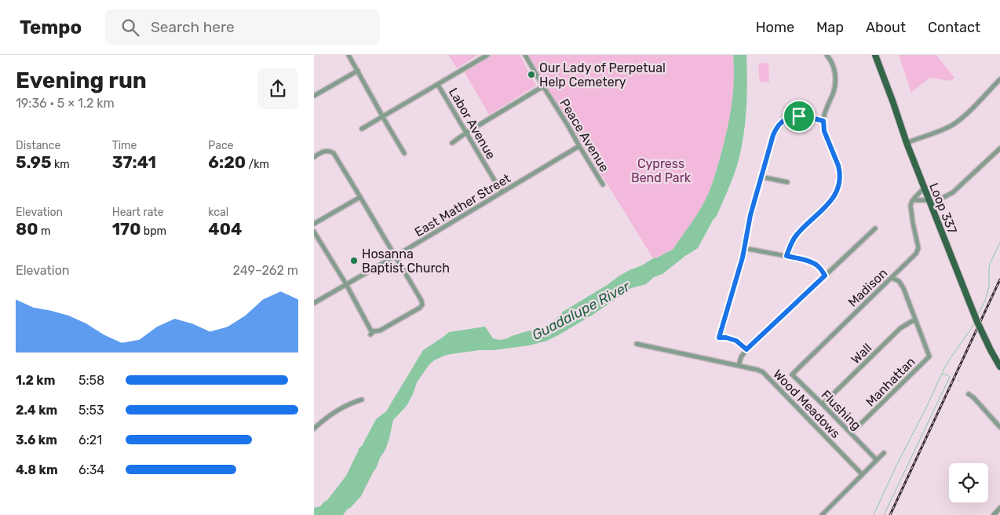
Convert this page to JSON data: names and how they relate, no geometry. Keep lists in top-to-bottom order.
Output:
{
  "streets": {
    "main road": ["Loop 337"],
    "street": [
      "Labor Avenue",
      "Peace Avenue",
      "East Mather Street",
      "Madison",
      "Wall",
      "Manhattan",
      "Wood Meadows",
      "Flushing"
    ]
  },
  "crossings": [
    ["Labor Avenue", "East Mather Street"],
    ["Peace Avenue", "East Mather Street"],
    ["Madison", "Manhattan"],
    ["Madison", "Flushing"],
    ["Wall", "Manhattan"],
    ["Wall", "Flushing"],
    ["Manhattan", "Flushing"]
  ],
  "water": ["Guadalupe River"],
  "parks": ["Cypress Bend Park"],
  "places": ["Our Lady of Perpetual Help Cemetery", "Hosanna Baptist Church"],
  "page": {
    "header": "Tempo",
    "search": "Search here",
    "nav": [
      "Home",
      "Map",
      "About",
      "Contact"
    ],
    "heading": ["Evening run", "19:36 · 5 × 1.2 km"],
    "stats": [
      ["Distance", "5.95 km"],
      ["Time", "37:41"],
      ["Pace", "6:20 /km"],
      ["Elevation", "80 m"],
      ["Heart rate", "170 bpm"],
      ["kcal", "404"]
    ],
    "chart": ["Elevation", "249–262 m"],
    "list": [
      {
        "name": "1.2 km",
        "note": "5:58"
      },
      {
        "name": "2.4 km",
        "note": "5:53"
      },
      {
        "name": "3.6 km",
        "note": "6:21"
      },
      {
        "name": "4.8 km",
        "note": "6:34"
      }
    ]
  }
}
